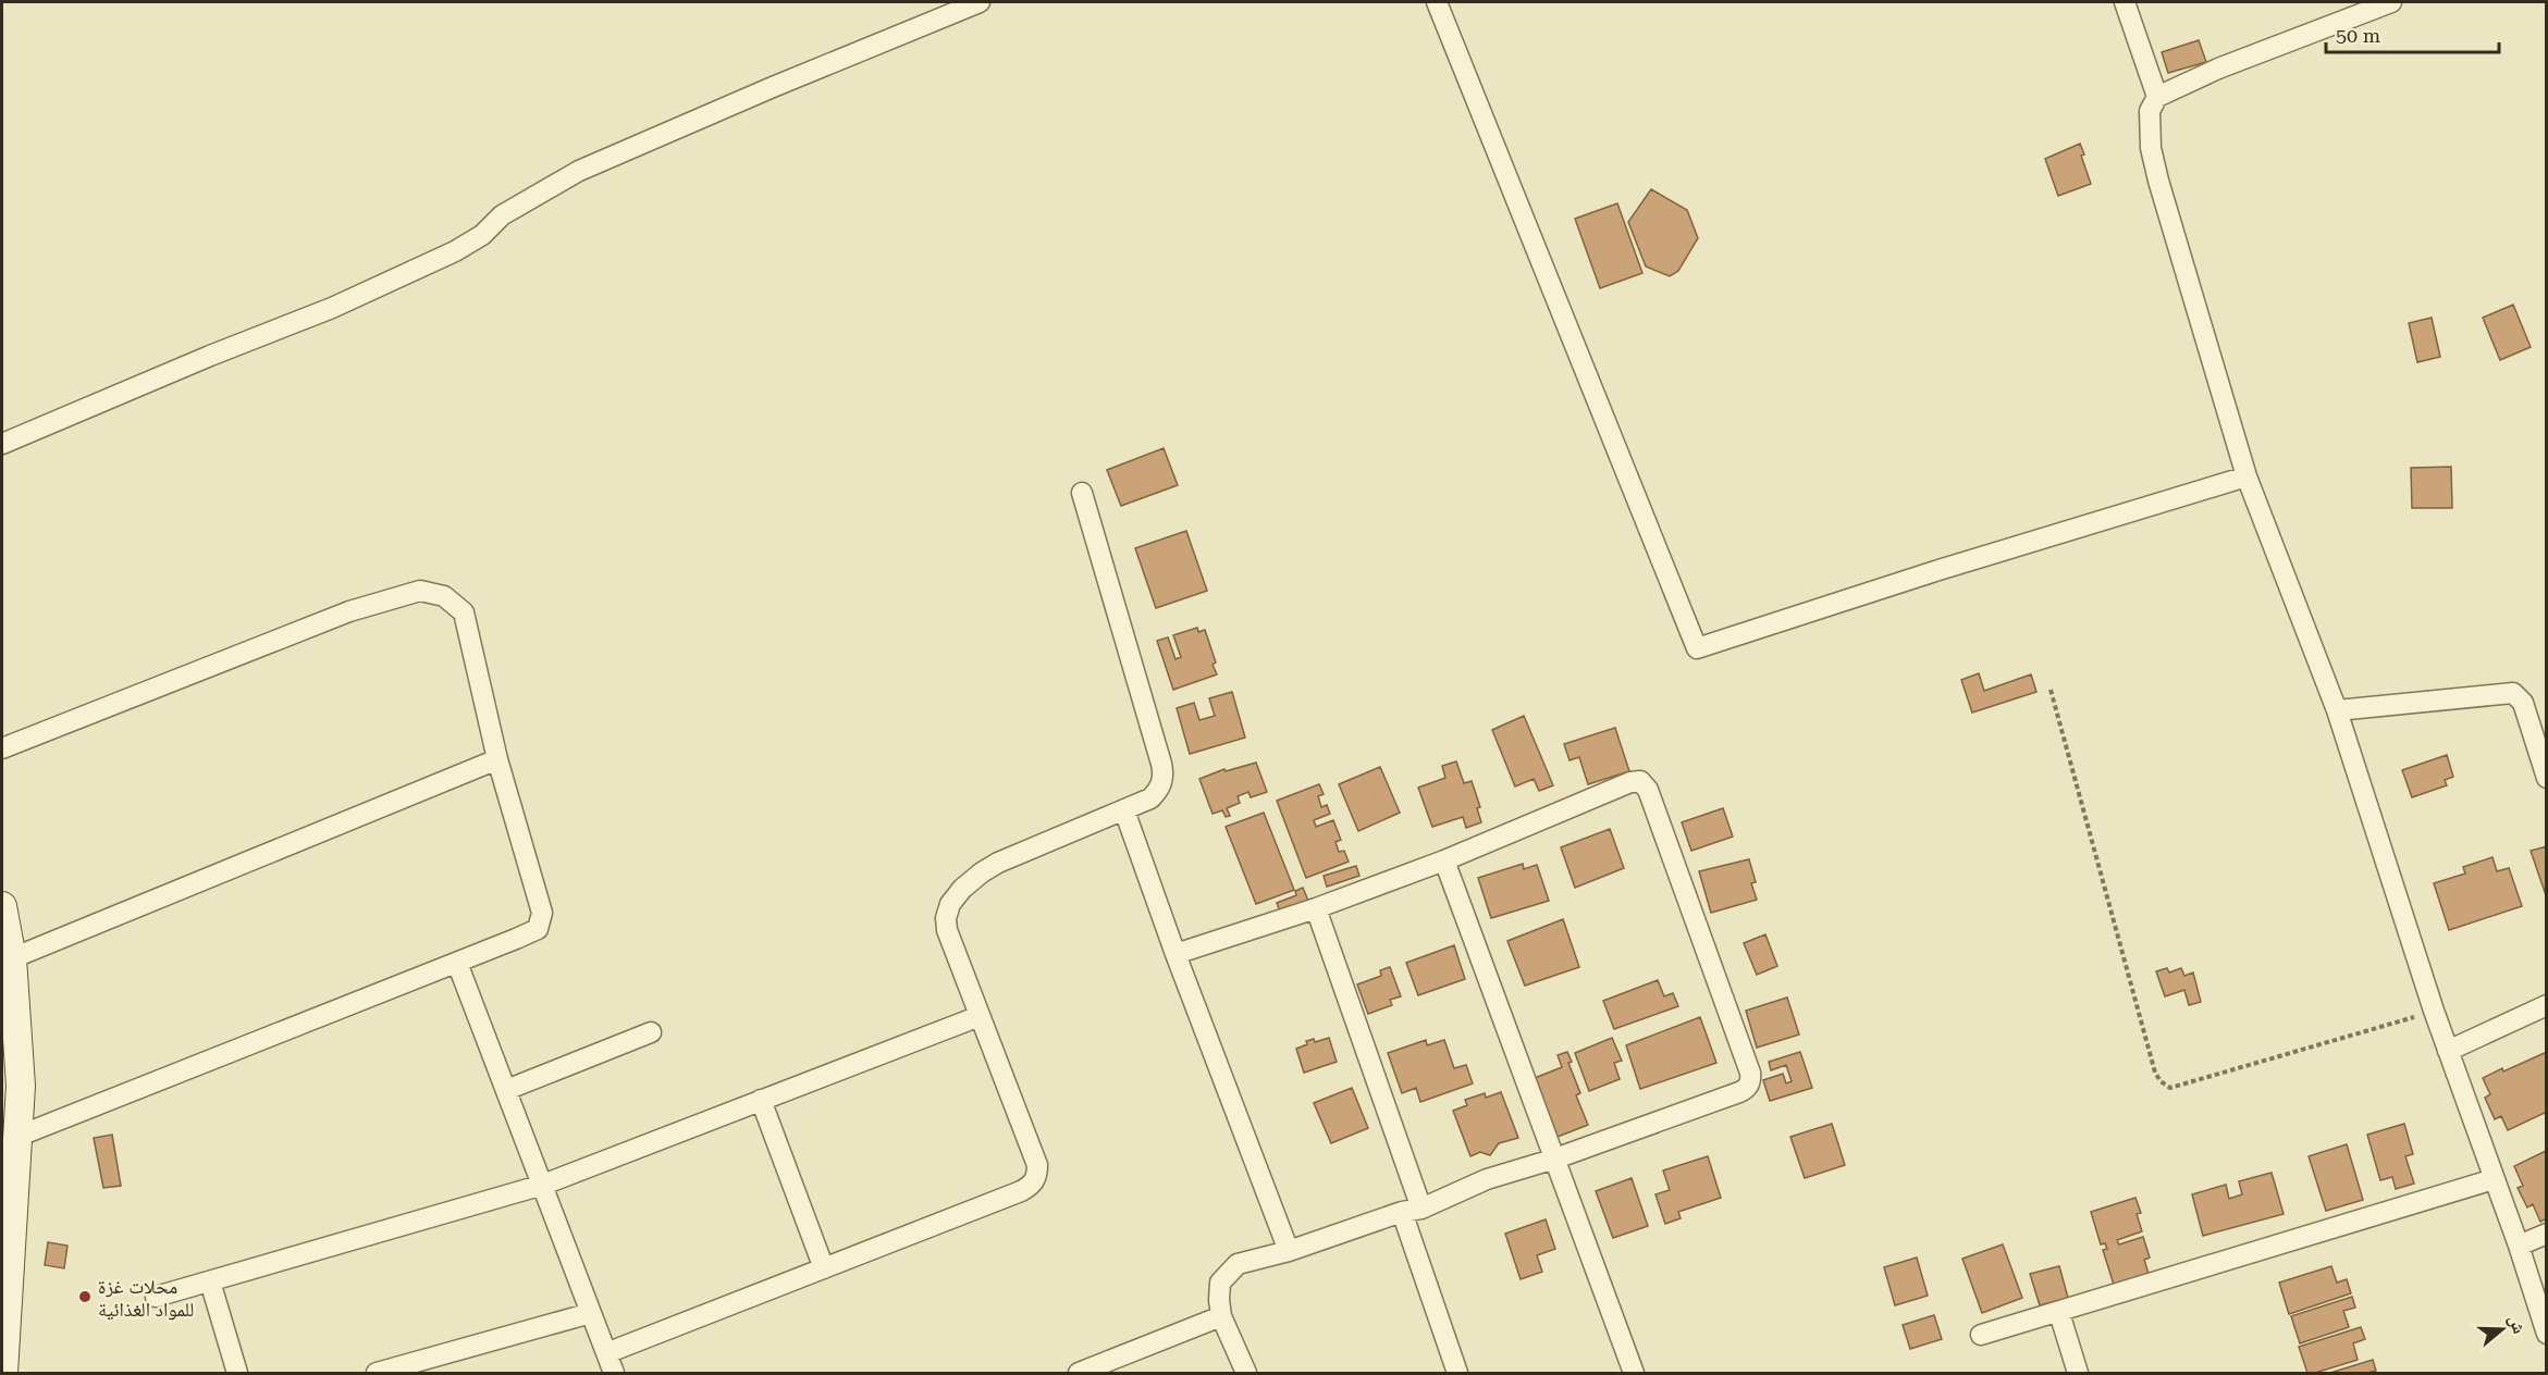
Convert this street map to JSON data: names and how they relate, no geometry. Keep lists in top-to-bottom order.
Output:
{
  "places": ["محلات غزة للمواد الغذائية"],
  "scale_bar": "50 m",
  "north": "right"
}
